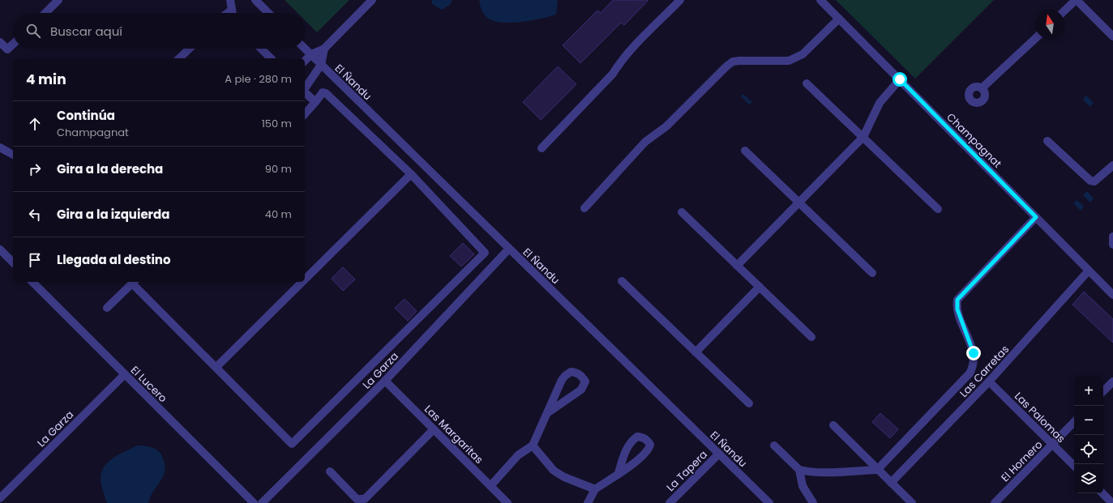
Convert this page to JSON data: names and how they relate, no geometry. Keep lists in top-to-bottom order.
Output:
{
  "streets": {
    "street": [
      "El Ñandu",
      "Champagnat",
      "La Garza",
      "Las Carretas",
      "El Lucero",
      "Las Palomas",
      "Las Margaritas",
      "El Hornero",
      "La Tapera"
    ]
  },
  "crossings": [
    ["El Ñandu", "La Garza"],
    ["El Ñandu", "La Tapera"],
    ["Champagnat", "Las Carretas"],
    ["La Garza", "El Lucero"],
    ["La Garza", "Las Margaritas"],
    ["Las Carretas", "Las Palomas"],
    ["Las Palomas", "El Hornero"]
  ],
  "north": "top",
  "page": {
    "search": "Buscar aquí",
    "heading": ["4 min", "A pie · 280 m"],
    "list": [
      ["Continúa", "Champagnat", "150 m"],
      ["Gira a la derecha", "90 m"],
      ["Gira a la izquierda", "40 m"],
      "Llegada al destino"
    ],
    "map_buttons": ["+", "−"]
  }
}
